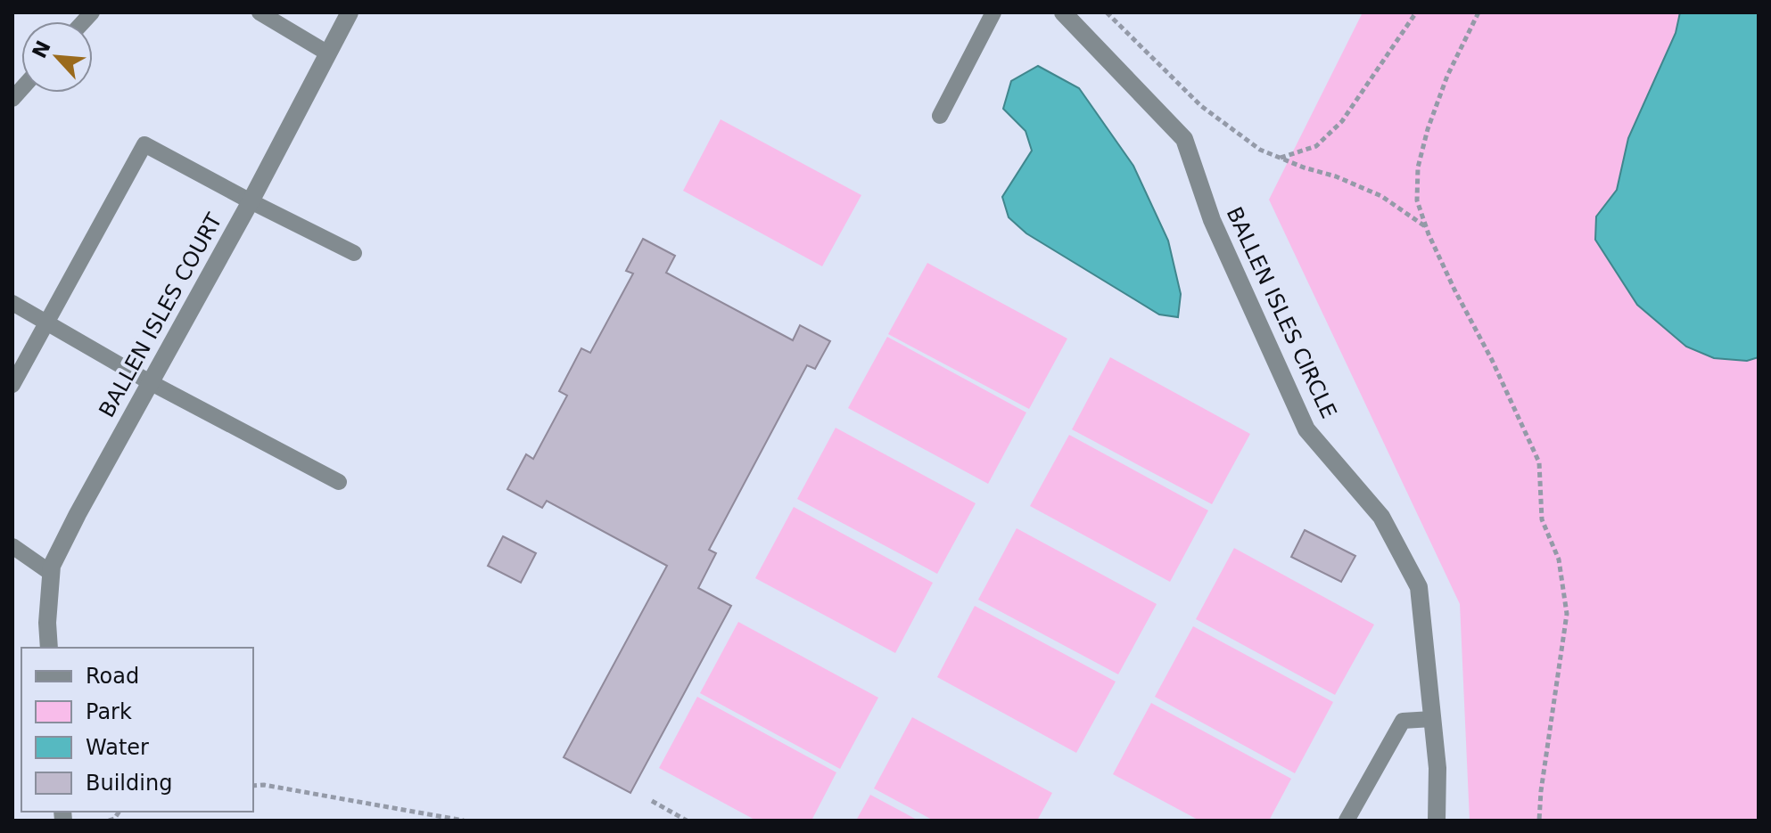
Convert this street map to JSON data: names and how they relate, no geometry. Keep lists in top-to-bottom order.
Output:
{
  "streets": {
    "street": ["BALLEN ISLES CIRCLE", "BALLEN ISLES COURT"]
  },
  "legend": [
    "Road",
    "Park",
    "Water",
    "Building"
  ],
  "north": "top left"
}
